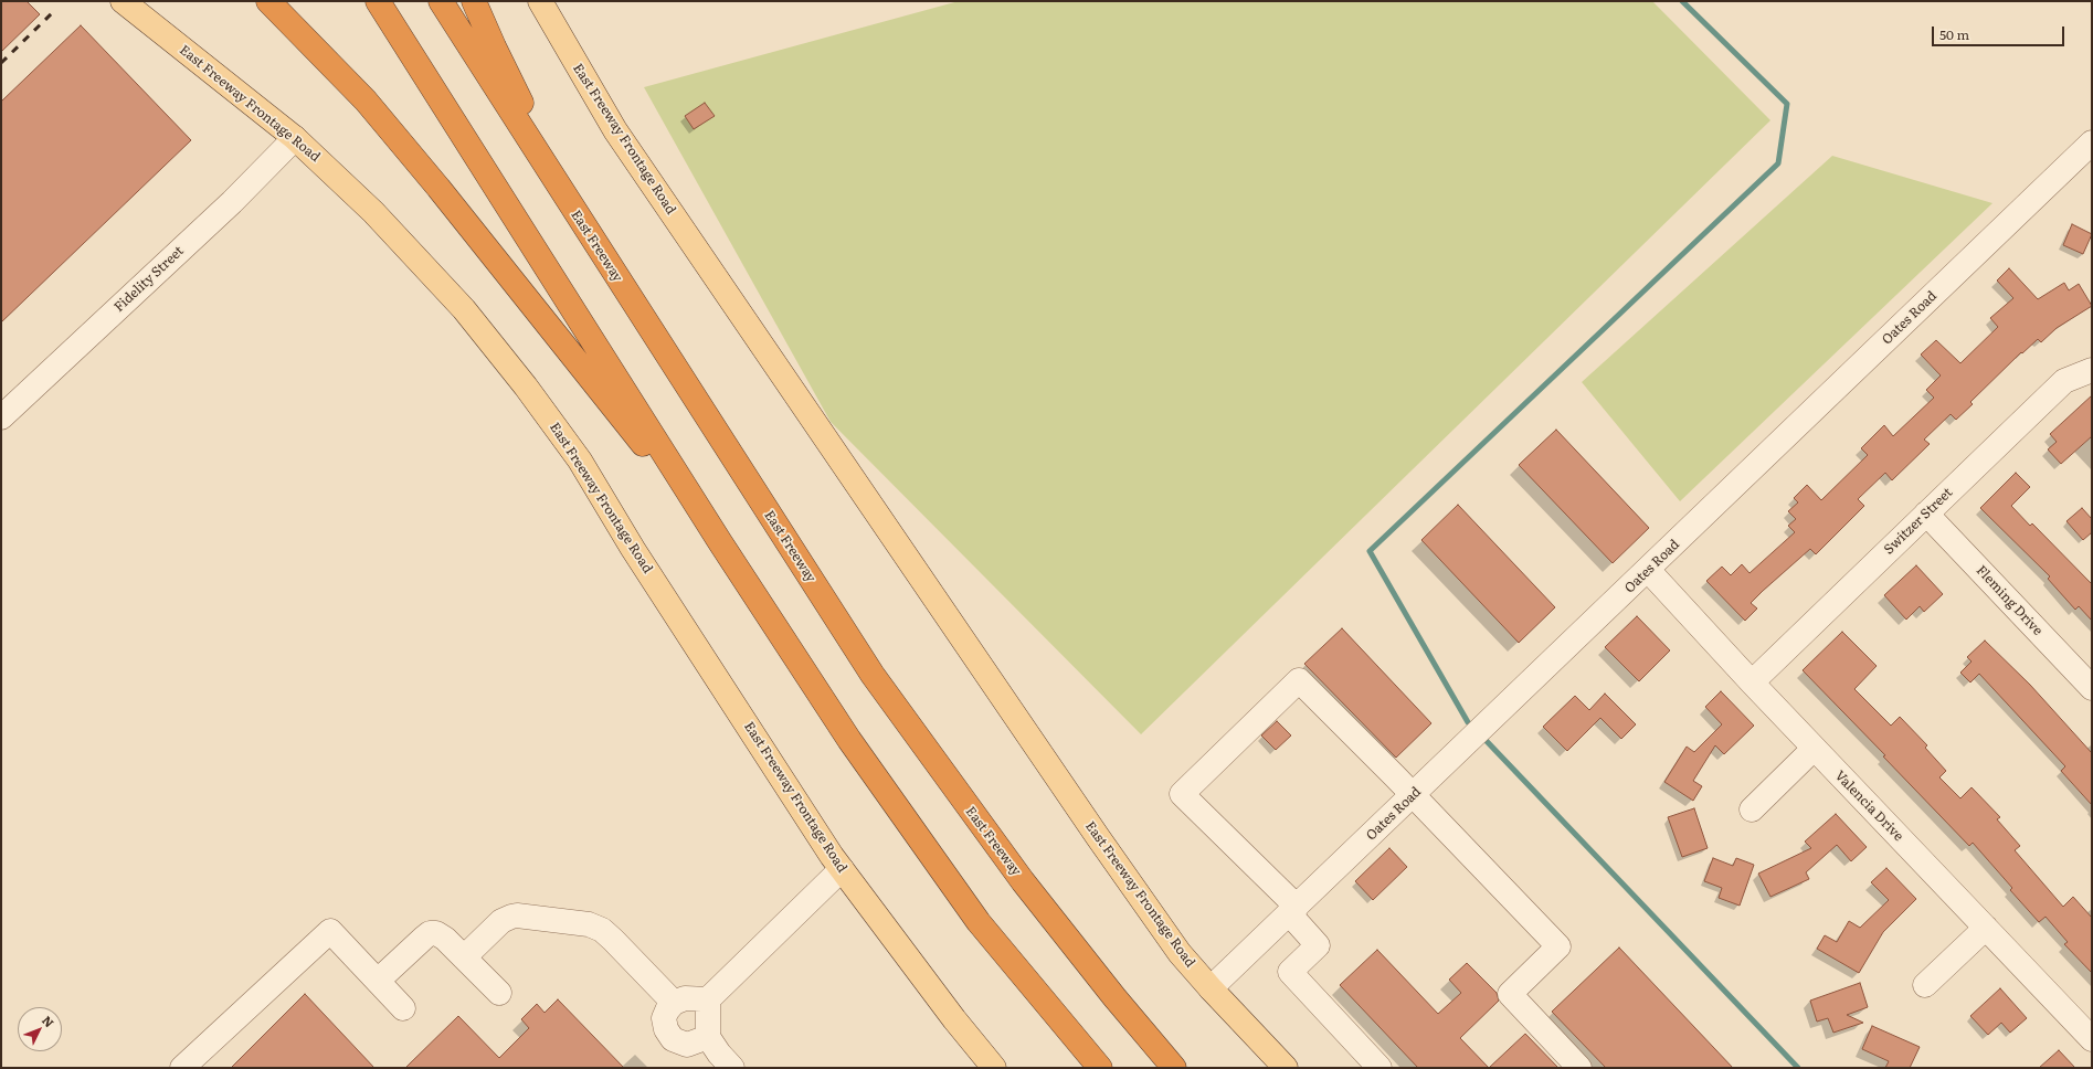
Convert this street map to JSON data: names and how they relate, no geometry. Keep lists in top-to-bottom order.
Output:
{
  "streets": {
    "highway": ["East Freeway"],
    "main road": ["East Freeway Frontage Road"],
    "street": [
      "Fidelity Street",
      "Oates Road",
      "Switzer Street",
      "Fleming Drive",
      "Valencia Drive"
    ]
  },
  "crossings": [
    ["East Freeway Frontage Road", "Fidelity Street"],
    ["East Freeway Frontage Road", "Oates Road"],
    ["Oates Road", "Valencia Drive"],
    ["Switzer Street", "Fleming Drive"],
    ["Switzer Street", "Valencia Drive"]
  ],
  "scale_bar": "50 m",
  "north": "top right"
}
